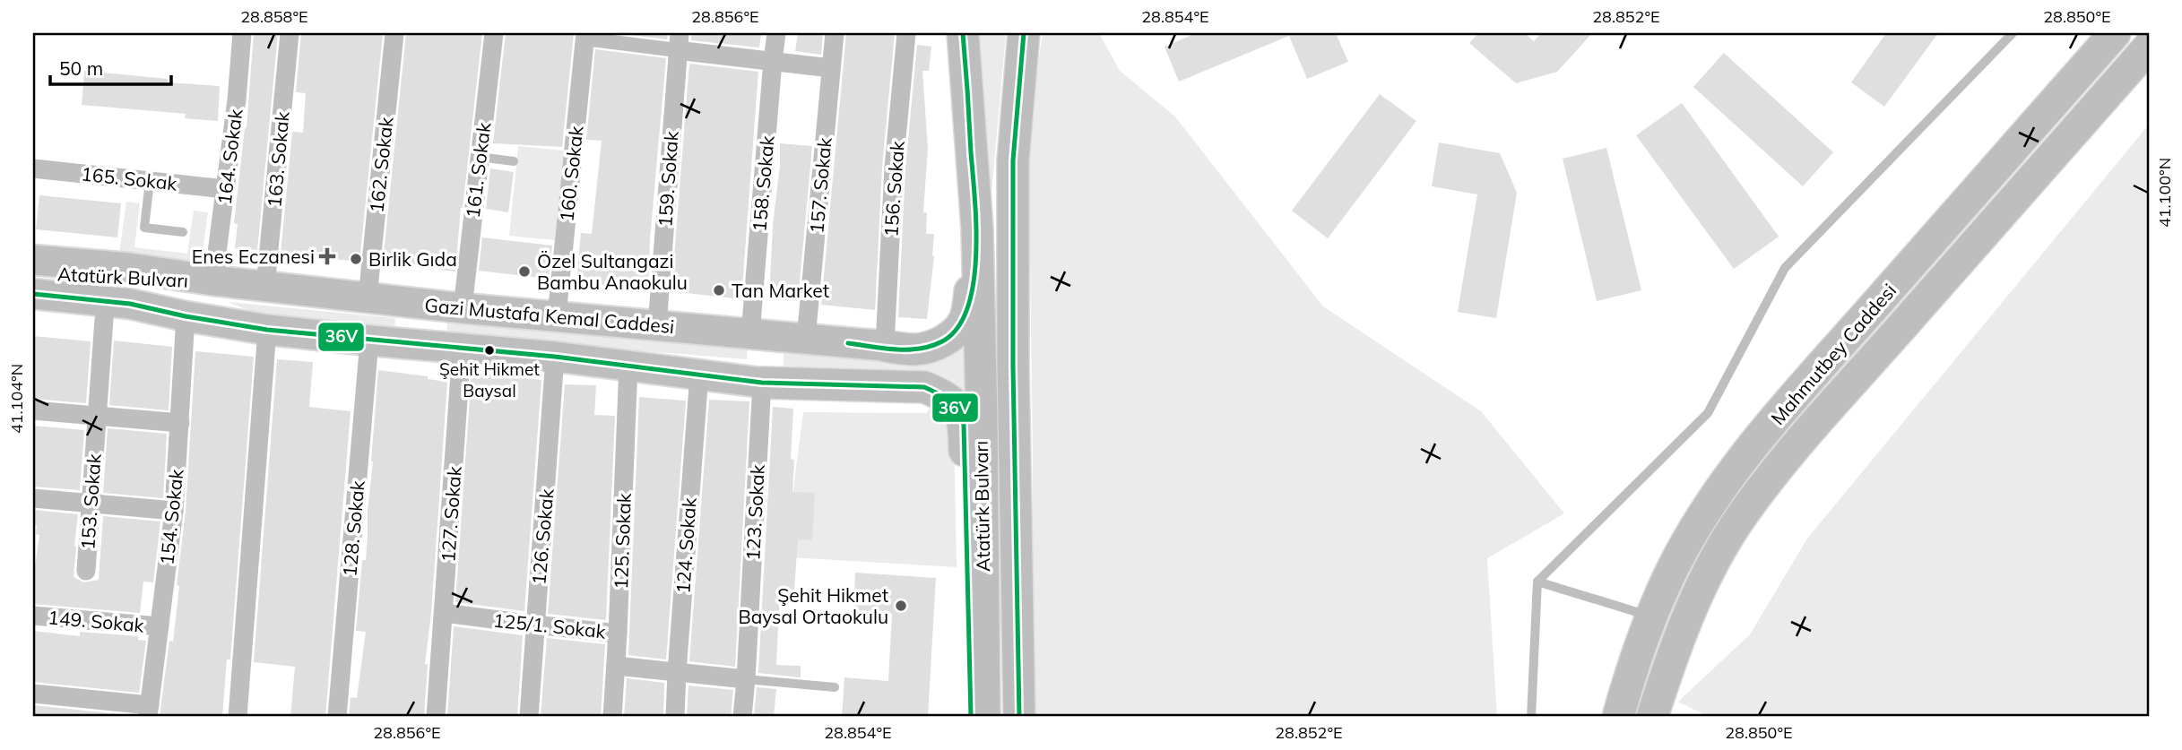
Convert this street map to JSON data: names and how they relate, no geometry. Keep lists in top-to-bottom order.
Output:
{
  "streets": {
    "highway": ["Atatürk Bulvarı", "Mahmutbey Caddesi"],
    "main road": ["Gazi Mustafa Kemal Caddesi"],
    "street": [
      "164. Sokak",
      "163. Sokak",
      "162. Sokak",
      "161. Sokak",
      "160. Sokak",
      "165. Sokak",
      "159. Sokak",
      "158. Sokak",
      "157. Sokak",
      "156. Sokak",
      "153. Sokak",
      "123. Sokak",
      "127. Sokak",
      "154. Sokak",
      "128. Sokak",
      "126. Sokak",
      "125. Sokak",
      "124. Sokak",
      "149. Sokak",
      "125/1. Sokak"
    ]
  },
  "crossings": [
    ["164. Sokak", "165. Sokak"],
    ["164. Sokak", "Atatürk Bulvarı"],
    ["164. Sokak", "Gazi Mustafa Kemal Caddesi"],
    ["163. Sokak", "Gazi Mustafa Kemal Caddesi"],
    ["162. Sokak", "Gazi Mustafa Kemal Caddesi"],
    ["161. Sokak", "Gazi Mustafa Kemal Caddesi"],
    ["160. Sokak", "Gazi Mustafa Kemal Caddesi"],
    ["159. Sokak", "Gazi Mustafa Kemal Caddesi"],
    ["158. Sokak", "Gazi Mustafa Kemal Caddesi"],
    ["157. Sokak", "Gazi Mustafa Kemal Caddesi"],
    ["156. Sokak", "Gazi Mustafa Kemal Caddesi"],
    ["Atatürk Bulvarı", "Gazi Mustafa Kemal Caddesi"],
    ["Atatürk Bulvarı", "154. Sokak"],
    ["127. Sokak", "125/1. Sokak"],
    ["154. Sokak", "149. Sokak"],
    ["126. Sokak", "125/1. Sokak"],
    ["125. Sokak", "125/1. Sokak"]
  ],
  "places": {
    "health": ["Enes Eczanesi"],
    "other": [
      "Birlik Gıda",
      "Özel Sultangazi Bambu Anaokulu",
      "Tan Market",
      "Şehit Hikmet Baysal",
      "Şehit Hikmet Baysal Ortaokulu"
    ]
  },
  "lines": ["transit line 36V"],
  "scale_bar": "50 m",
  "coordinates": [
    "28.858°E",
    "28.856°E",
    "28.854°E",
    "28.852°E",
    "28.850°E",
    "41.100°N",
    "41.104°N"
  ]
}
